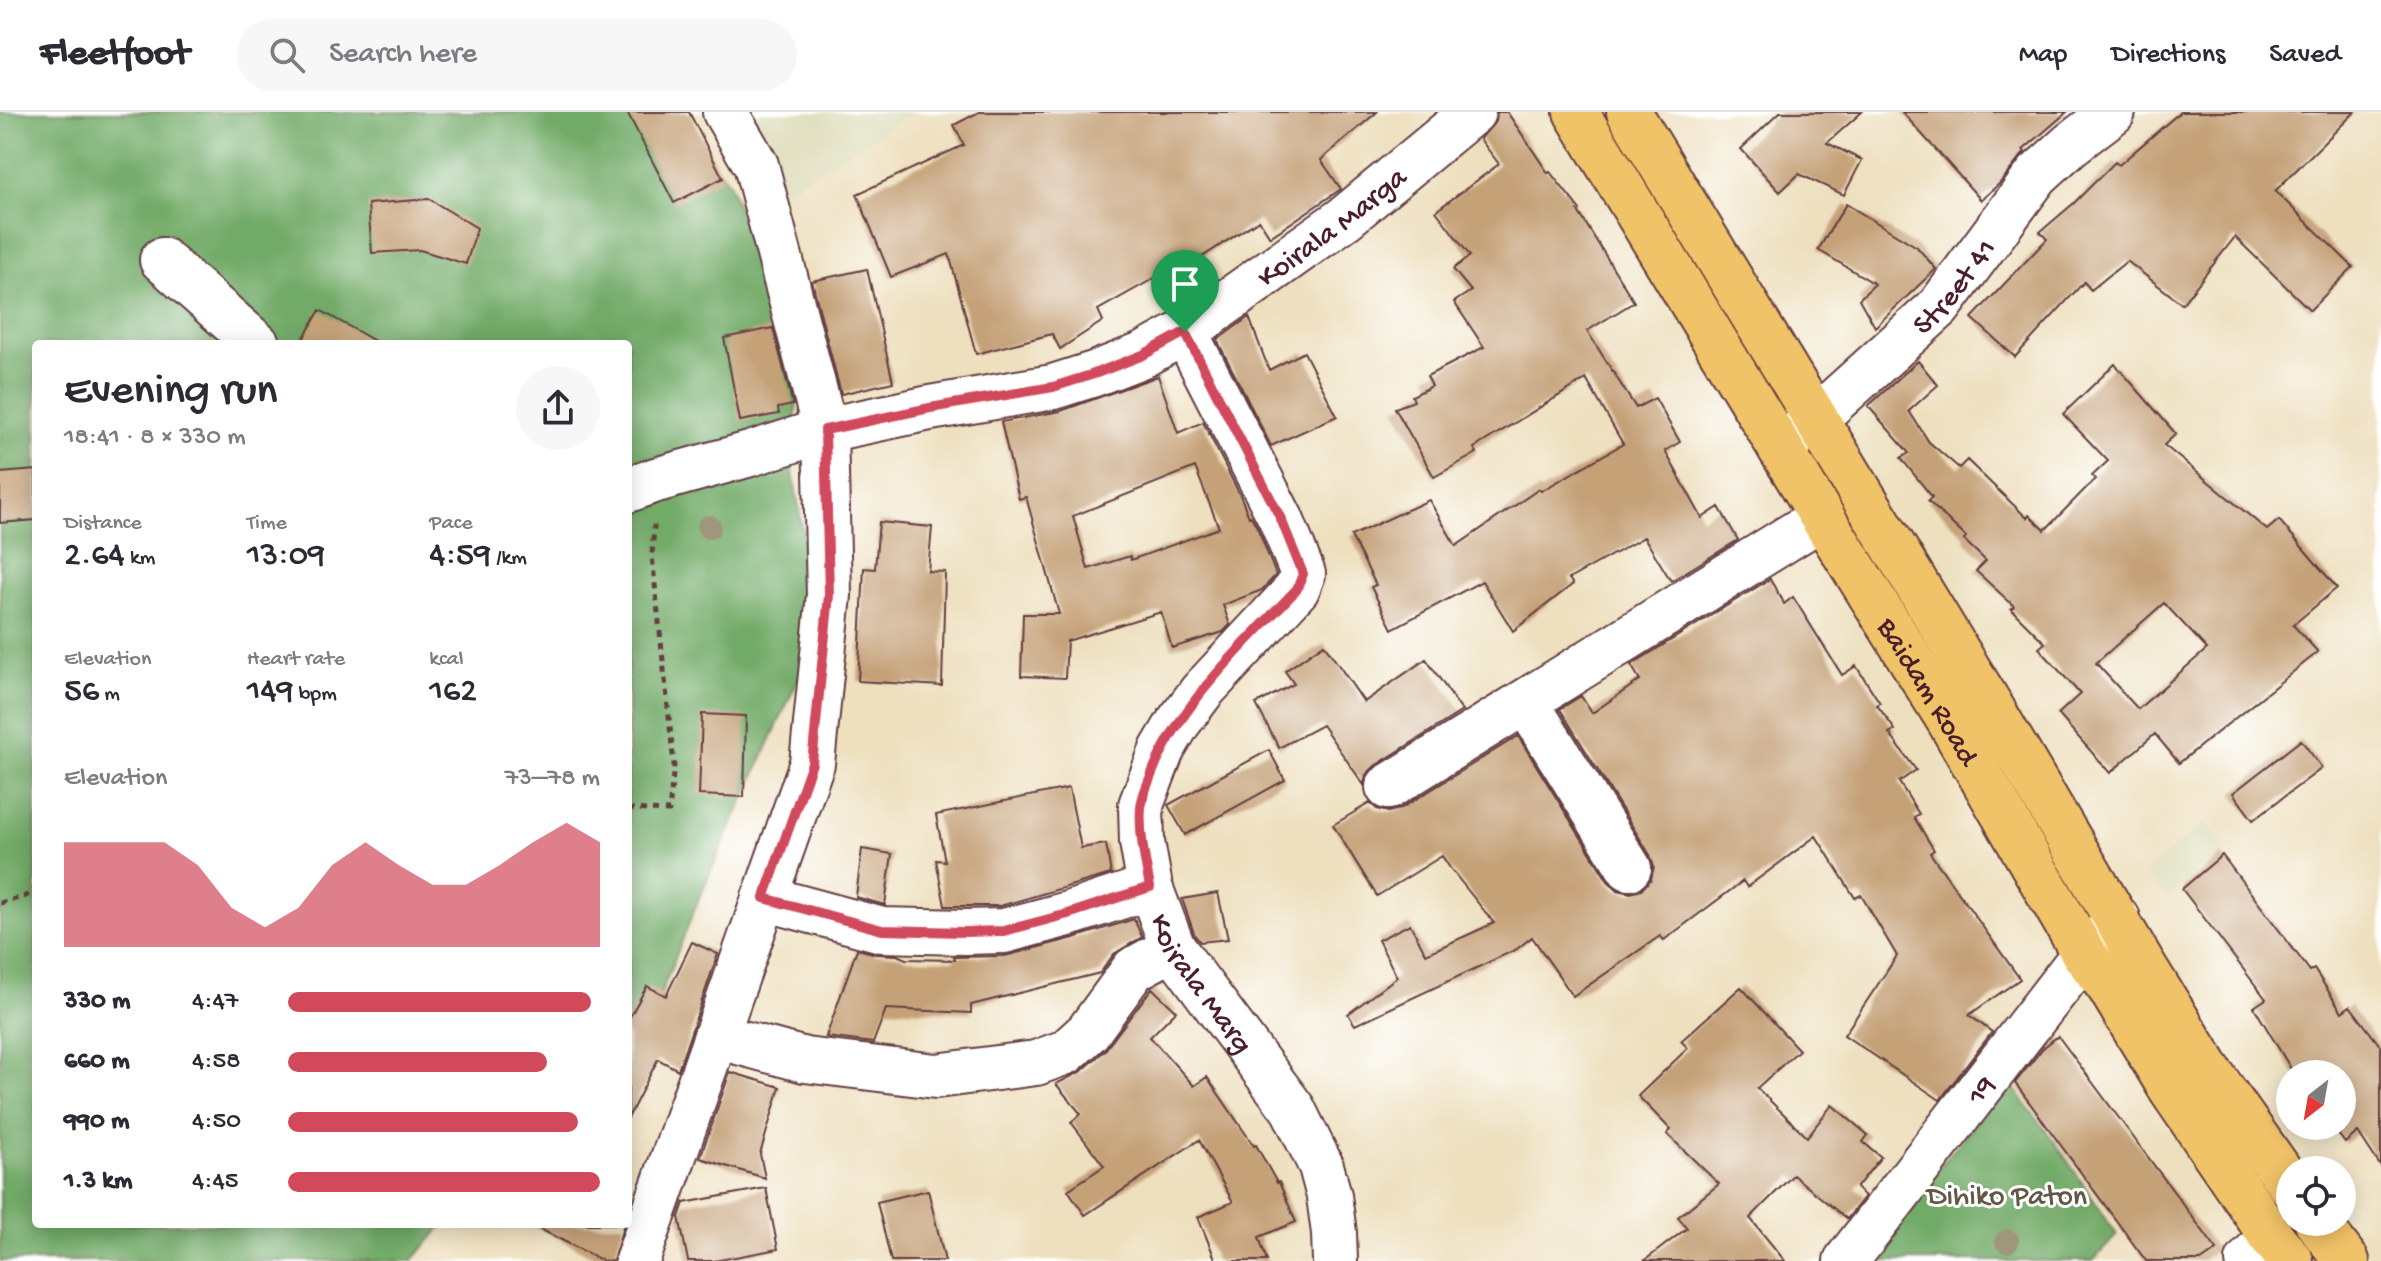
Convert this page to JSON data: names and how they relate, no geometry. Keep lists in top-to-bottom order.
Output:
{
  "streets": {
    "main road": ["Baidam Road"],
    "street": [
      "Koirala Marga",
      "Street 41",
      "Koirala Marg",
      "19"
    ]
  },
  "crossings": [
    ["Koirala Marga", "Koirala Marg"],
    ["Street 41", "Baidam Road"],
    ["Baidam Road", "19"]
  ],
  "parks": ["Dihiko Paton"],
  "north": "bottom left",
  "page": {
    "header": "Fleetfoot",
    "search": "Search here",
    "nav": ["Map", "Directions", "Saved"],
    "heading": ["Evening run", "18:41 · 8 × 330 m"],
    "stats": [
      ["Distance", "2.64 km"],
      ["Time", "13:09"],
      ["Pace", "4:59 /km"],
      ["Elevation", "56 m"],
      ["Heart rate", "149 bpm"],
      ["kcal", "162"]
    ],
    "chart": ["Elevation", "73–78 m"],
    "list": [
      {
        "name": "330 m",
        "note": "4:47"
      },
      {
        "name": "660 m",
        "note": "4:58"
      },
      {
        "name": "990 m",
        "note": "4:50"
      },
      {
        "name": "1.3 km",
        "note": "4:45"
      }
    ]
  }
}
